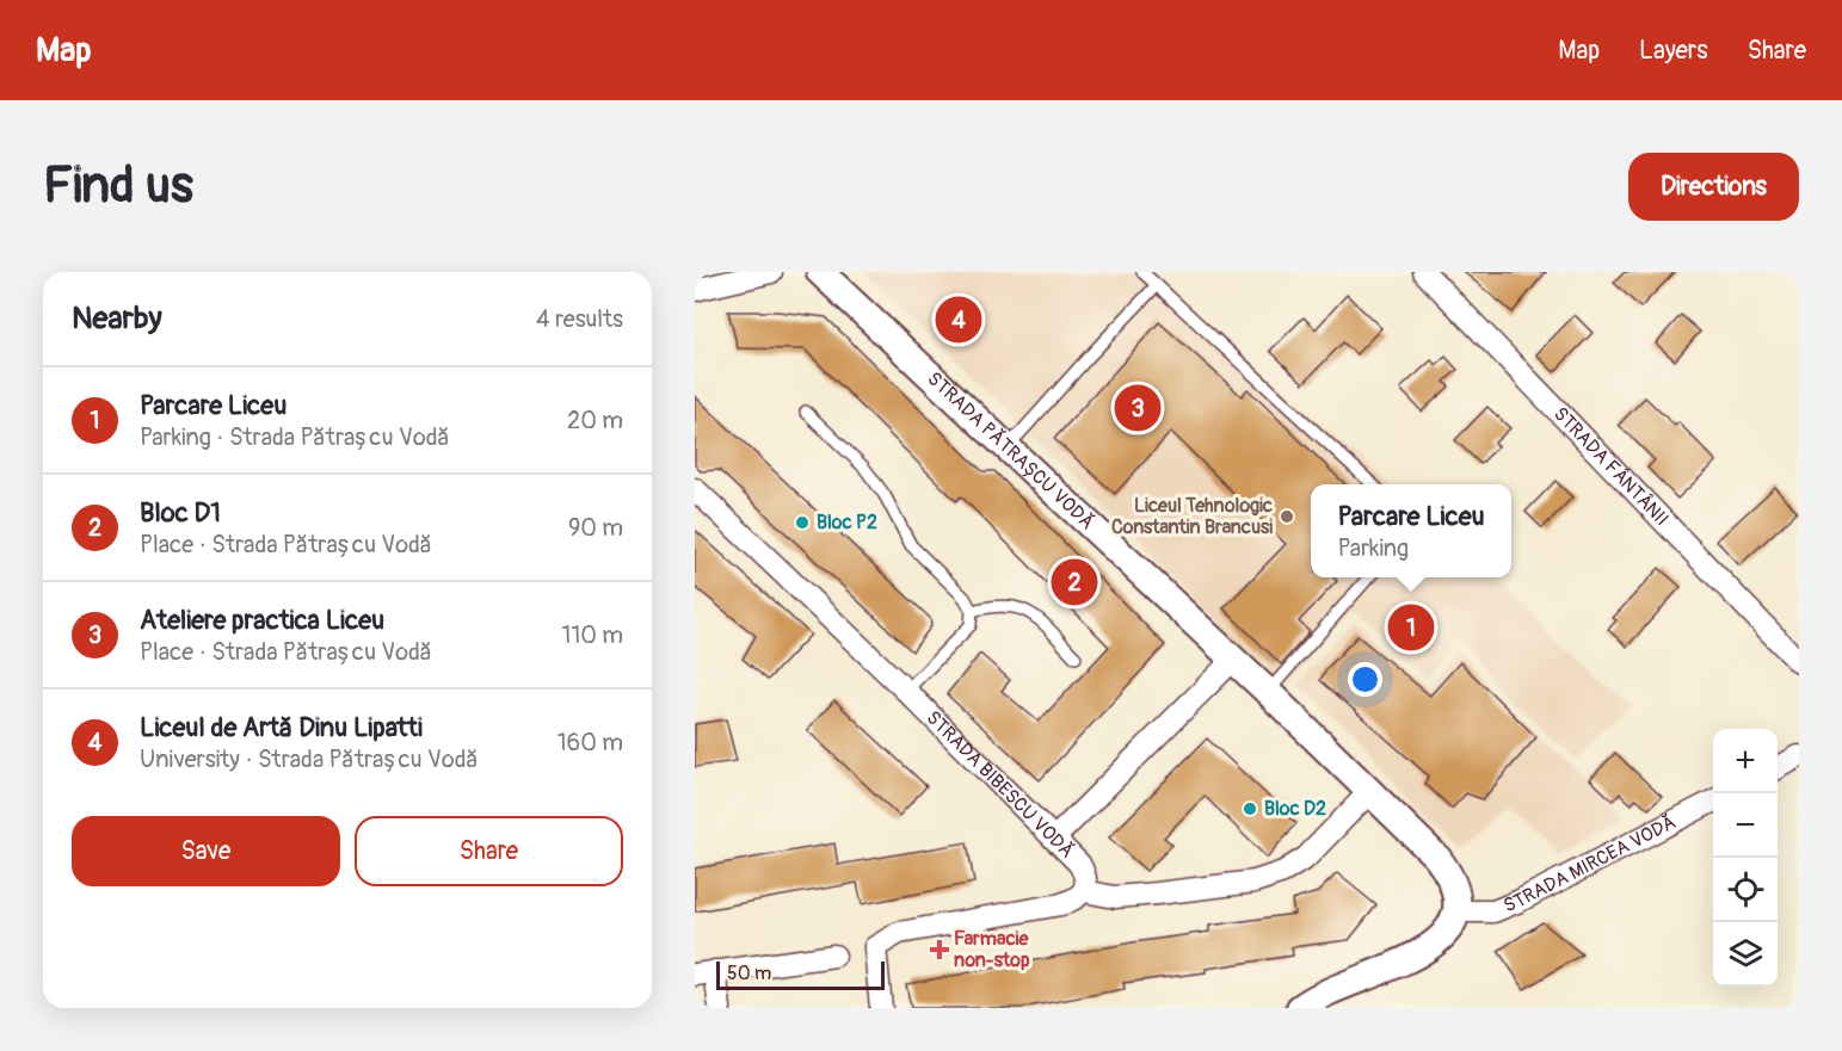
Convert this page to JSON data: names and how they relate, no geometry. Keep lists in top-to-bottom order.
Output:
{
  "streets": {
    "street": [
      "STRADA PĂTRAȘCU VODĂ",
      "STRADA FÂNTÂNII",
      "STRADA BIBESCU VODĂ",
      "STRADA MIRCEA VODĂ"
    ]
  },
  "crossings": [
    ["STRADA PĂTRAȘCU VODĂ", "STRADA MIRCEA VODĂ"]
  ],
  "places": {
    "other": ["Liceul Tehnologic Constantin Brancusi", "Bloc P2", "Bloc D2"],
    "health": ["Farmacie non-stop"]
  },
  "scale_bar": "50 m",
  "page": {
    "header": "Map",
    "nav": ["Map", "Layers", "Share"],
    "buttons": [
      "Directions",
      ["Save", "Share"]
    ],
    "title": "Find us",
    "heading": ["Nearby", "4 results"],
    "pins": [
      "4",
      "3",
      "2",
      "1"
    ],
    "list": [
      {
        "mark": "1",
        "name": "Parcare Liceu",
        "note": "Parking · Strada Pătrașcu Vodă",
        "value": "20 m"
      },
      {
        "mark": "2",
        "name": "Bloc D1",
        "note": "Place · Strada Pătrașcu Vodă",
        "value": "90 m"
      },
      {
        "mark": "3",
        "name": "Ateliere practica Liceu",
        "note": "Place · Strada Pătrașcu Vodă",
        "value": "110 m"
      },
      {
        "mark": "4",
        "name": "Liceul de Artă Dinu Lipatti",
        "note": "University · Strada Pătrașcu Vodă",
        "value": "160 m"
      }
    ],
    "popup": ["Parcare Liceu", "Parking"],
    "map_buttons": ["+", "−"],
    "scale": "50 m"
  }
}
